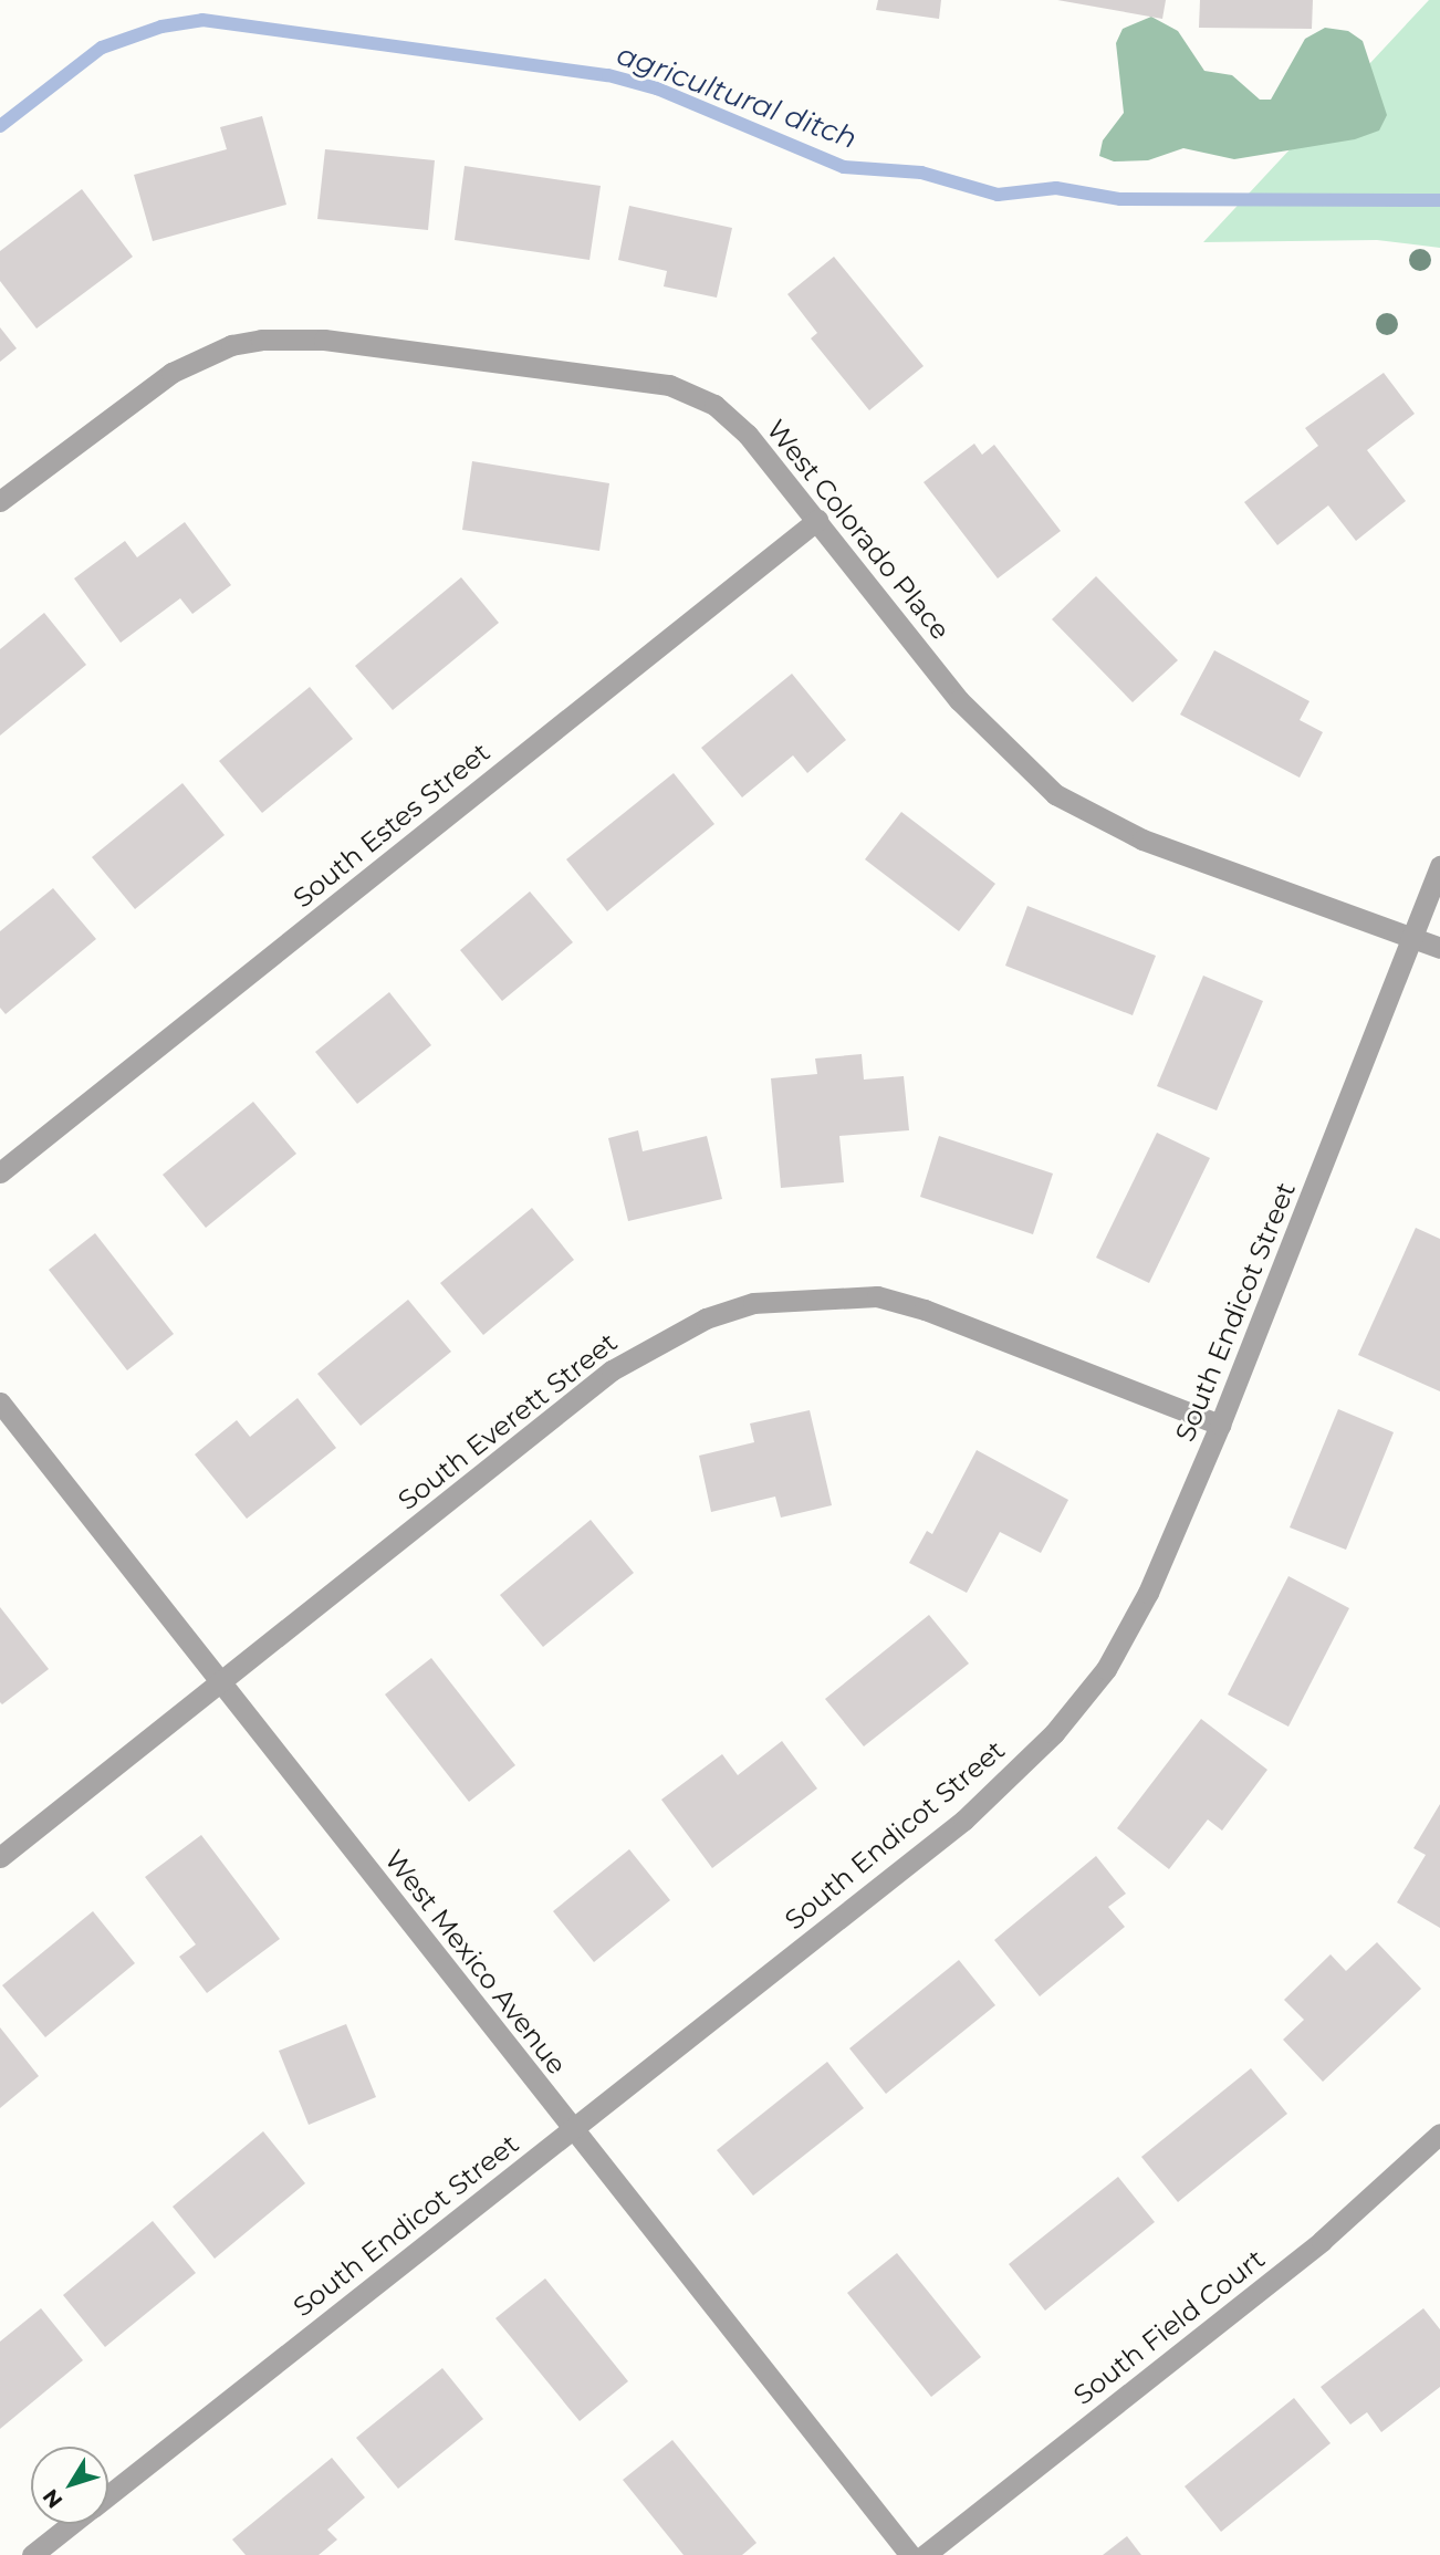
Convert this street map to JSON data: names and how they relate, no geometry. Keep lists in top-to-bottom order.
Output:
{
  "streets": {
    "street": [
      "West Colorado Place",
      "South Estes Street",
      "South Endicot Street",
      "South Everett Street",
      "West Mexico Avenue",
      "South Field Court"
    ]
  },
  "crossings": [
    ["West Colorado Place", "South Estes Street"],
    ["West Colorado Place", "South Endicot Street"],
    ["South Endicot Street", "South Everett Street"],
    ["South Endicot Street", "West Mexico Avenue"],
    ["South Everett Street", "West Mexico Avenue"]
  ],
  "water": ["agricultural ditch"],
  "north": "bottom left"
}
